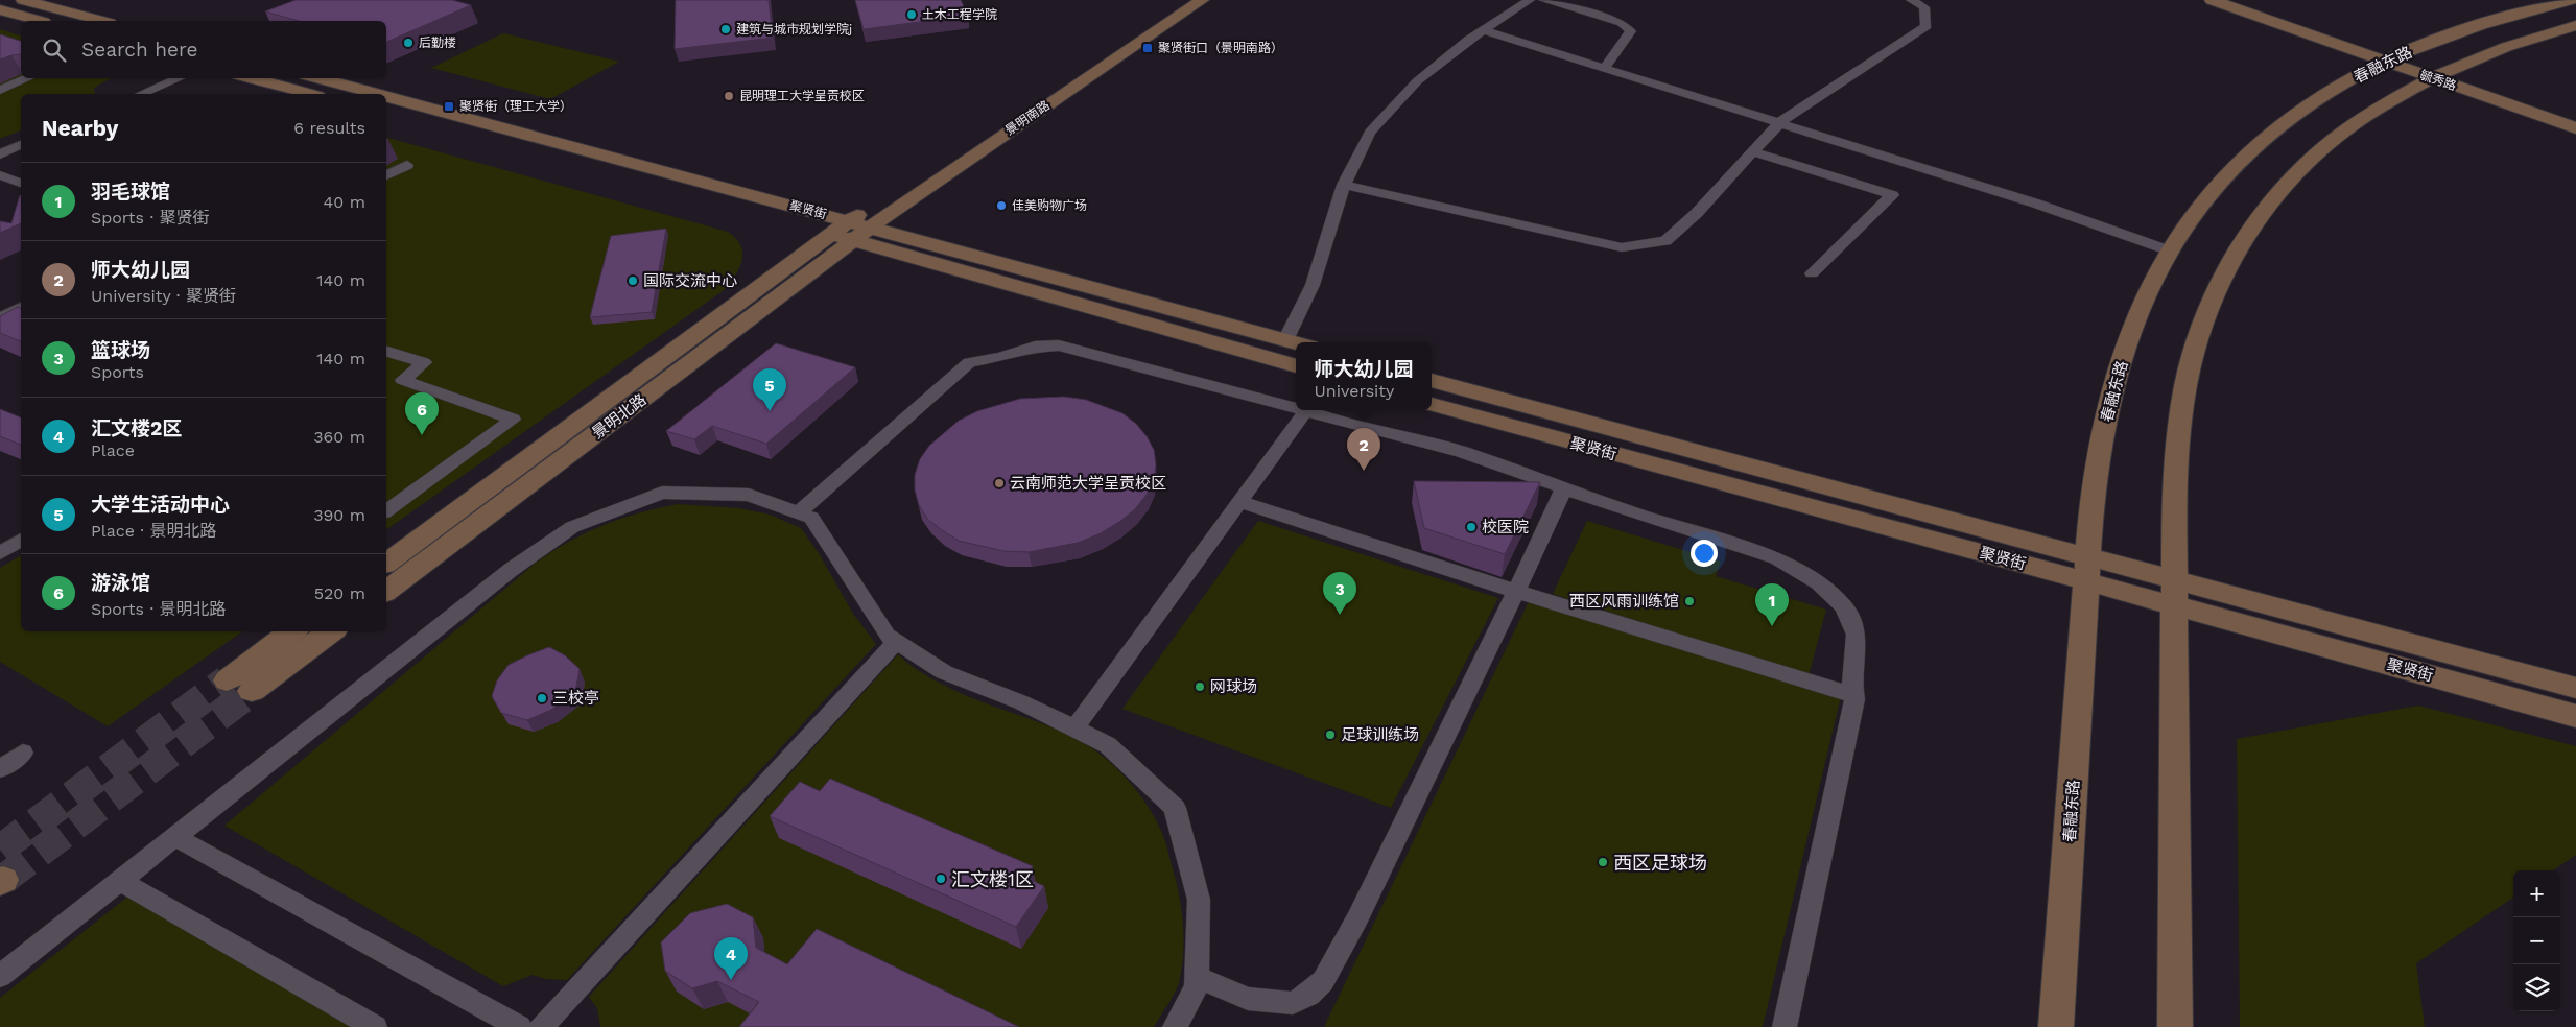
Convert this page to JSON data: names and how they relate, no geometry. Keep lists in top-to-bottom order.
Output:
{
  "streets": {
    "main road": [
      "春融东路",
      "毓秀路",
      "景明南路",
      "聚贤街",
      "景明北路"
    ]
  },
  "crossings": [
    ["春融东路", "毓秀路"],
    ["春融东路", "聚贤街"],
    ["景明南路", "聚贤街"],
    ["景明南路", "景明北路"],
    ["聚贤街", "景明北路"]
  ],
  "places": {
    "other": [
      "土木工程学院",
      "建筑与城市规划学院j",
      "后勤楼",
      "昆明理工大学呈贡校区",
      "佳美购物广场",
      "国际交流中心",
      "云南师范大学呈贡校区",
      "校医院",
      "西区风雨训练馆",
      "网球场",
      "三校亭",
      "足球训练场",
      "西区足球场",
      "汇文楼1区"
    ],
    "transit": ["聚贤街口（景明南路）", "聚贤街（理工大学）"]
  },
  "page": {
    "search": "Search here",
    "heading": ["Nearby", "6 results"],
    "list": [
      {
        "mark": "1",
        "name": "羽毛球馆",
        "note": "Sports · 聚贤街",
        "value": "40 m"
      },
      {
        "mark": "2",
        "name": "师大幼儿园",
        "note": "University · 聚贤街",
        "value": "140 m"
      },
      {
        "mark": "3",
        "name": "篮球场",
        "note": "Sports",
        "value": "140 m"
      },
      {
        "mark": "4",
        "name": "汇文楼2区",
        "note": "Place",
        "value": "360 m"
      },
      {
        "mark": "5",
        "name": "大学生活动中心",
        "note": "Place · 景明北路",
        "value": "390 m"
      },
      {
        "mark": "6",
        "name": "游泳馆",
        "note": "Sports · 景明北路",
        "value": "520 m"
      }
    ],
    "popup": ["师大幼儿园", "University"],
    "pins": [
      "5",
      "6",
      "2",
      "3",
      "1",
      "4"
    ],
    "map_buttons": ["+", "−"]
  }
}
